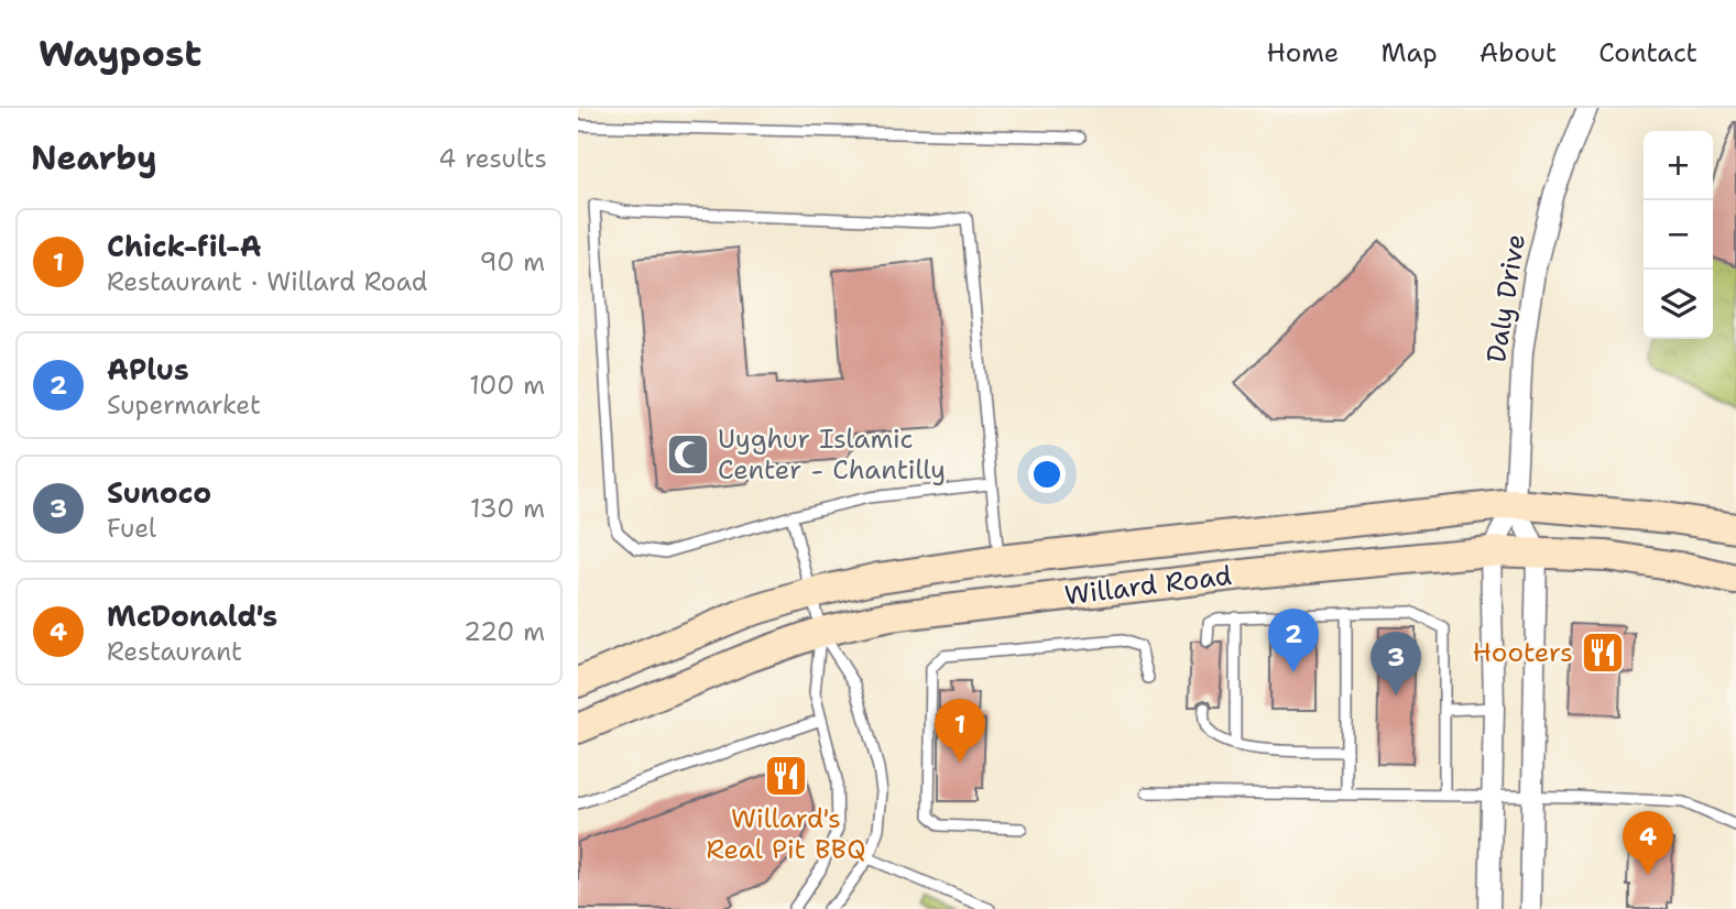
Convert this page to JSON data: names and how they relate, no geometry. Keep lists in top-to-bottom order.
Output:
{
  "streets": {
    "main road": ["Willard Road"],
    "street": ["Daly Drive"]
  },
  "crossings": [
    ["Daly Drive", "Willard Road"]
  ],
  "places": {
    "mosque": ["Uyghur Islamic Center - Chantilly"],
    "restaurant": ["Hooters", "Willard's Real Pit BBQ"]
  },
  "page": {
    "header": "Waypost",
    "nav": [
      "Home",
      "Map",
      "About",
      "Contact"
    ],
    "heading": ["Nearby", "4 results"],
    "map_buttons": ["+", "−"],
    "list": [
      {
        "mark": "1",
        "name": "Chick-fil-A",
        "note": "Restaurant · Willard Road",
        "value": "90 m"
      },
      {
        "mark": "2",
        "name": "APlus",
        "note": "Supermarket",
        "value": "100 m"
      },
      {
        "mark": "3",
        "name": "Sunoco",
        "note": "Fuel",
        "value": "130 m"
      },
      {
        "mark": "4",
        "name": "McDonald's",
        "note": "Restaurant",
        "value": "220 m"
      }
    ],
    "pins": [
      "2",
      "3",
      "1",
      "4"
    ]
  }
}
